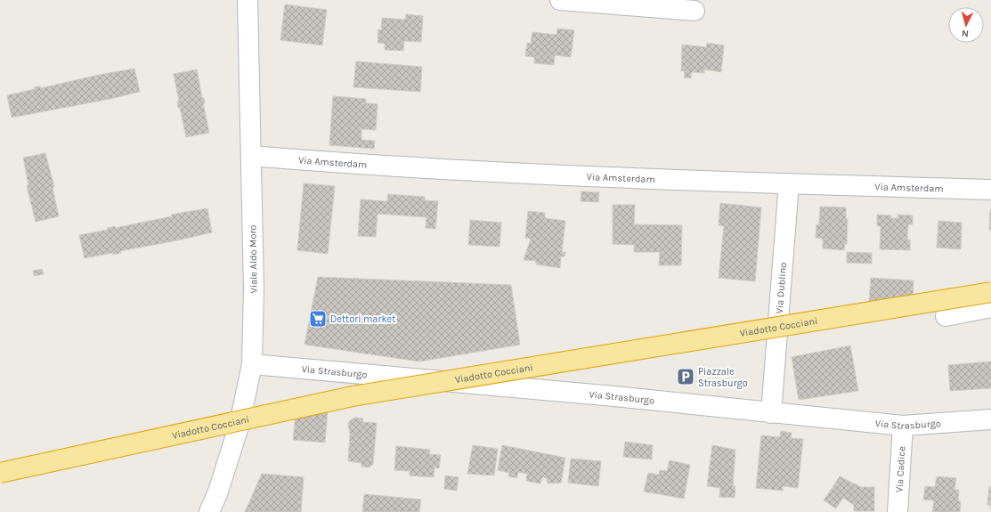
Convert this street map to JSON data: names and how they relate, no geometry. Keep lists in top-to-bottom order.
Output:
{
  "streets": {
    "highway": ["Viadotto Cocciani"],
    "street": [
      "Via Amsterdam",
      "Viale Aldo Moro",
      "Via Dublino",
      "Via Strasburgo",
      "Via Cadice"
    ]
  },
  "crossings": [
    ["Via Amsterdam", "Viale Aldo Moro"],
    ["Via Amsterdam", "Via Dublino"],
    ["Viale Aldo Moro", "Via Strasburgo"],
    ["Via Dublino", "Via Strasburgo"],
    ["Via Strasburgo", "Via Cadice"]
  ],
  "places": {
    "supermarket": ["Dettori market"],
    "parking": ["Piazzale Strasburgo"]
  },
  "north": "bottom"
}
